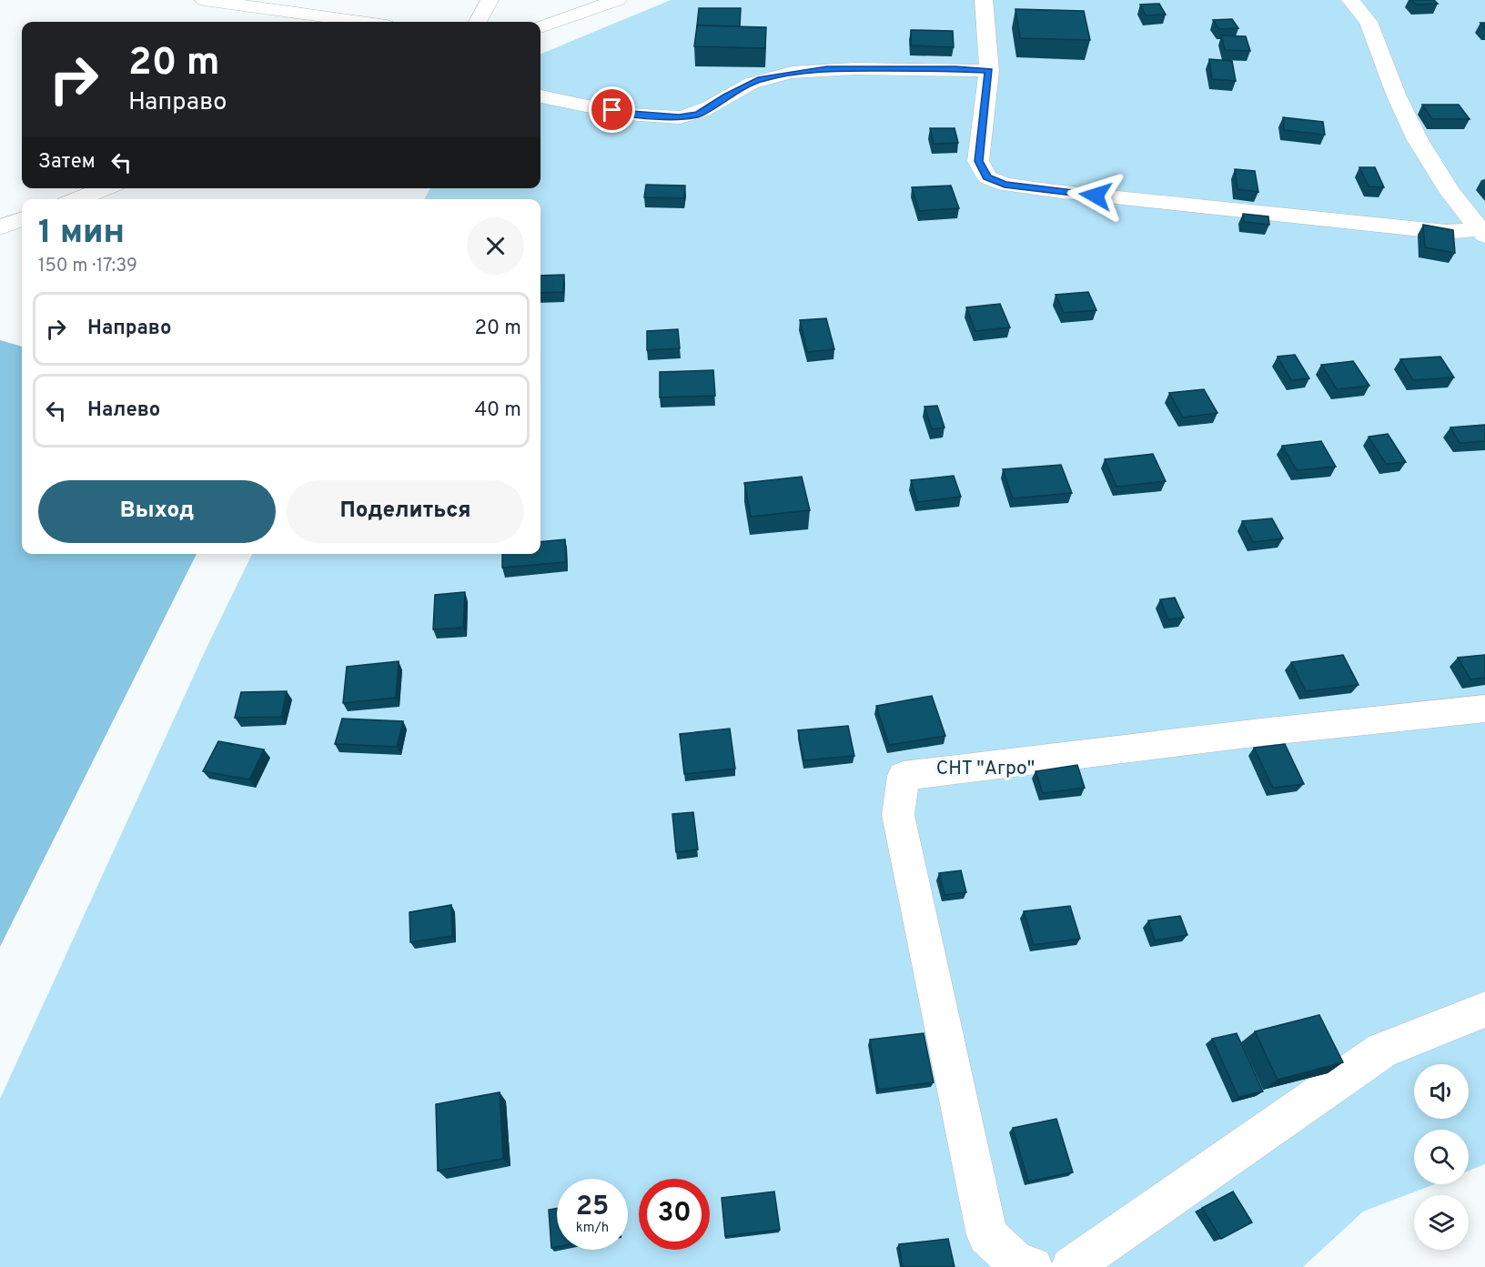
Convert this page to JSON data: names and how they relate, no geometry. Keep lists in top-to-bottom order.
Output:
{
  "parks": ["СНТ \"Агро\""],
  "page": {
    "turn": ["20 m", "Направо"],
    "then": "Затем",
    "heading": ["1 мин", "150 m · 17:39"],
    "list": [
      {
        "name": "Направо",
        "value": "20 m"
      },
      {
        "name": "Налево",
        "value": "40 m"
      }
    ],
    "buttons": ["Выход", "Поделиться"],
    "speed": "25 km/h",
    "limit": "30"
  }
}
